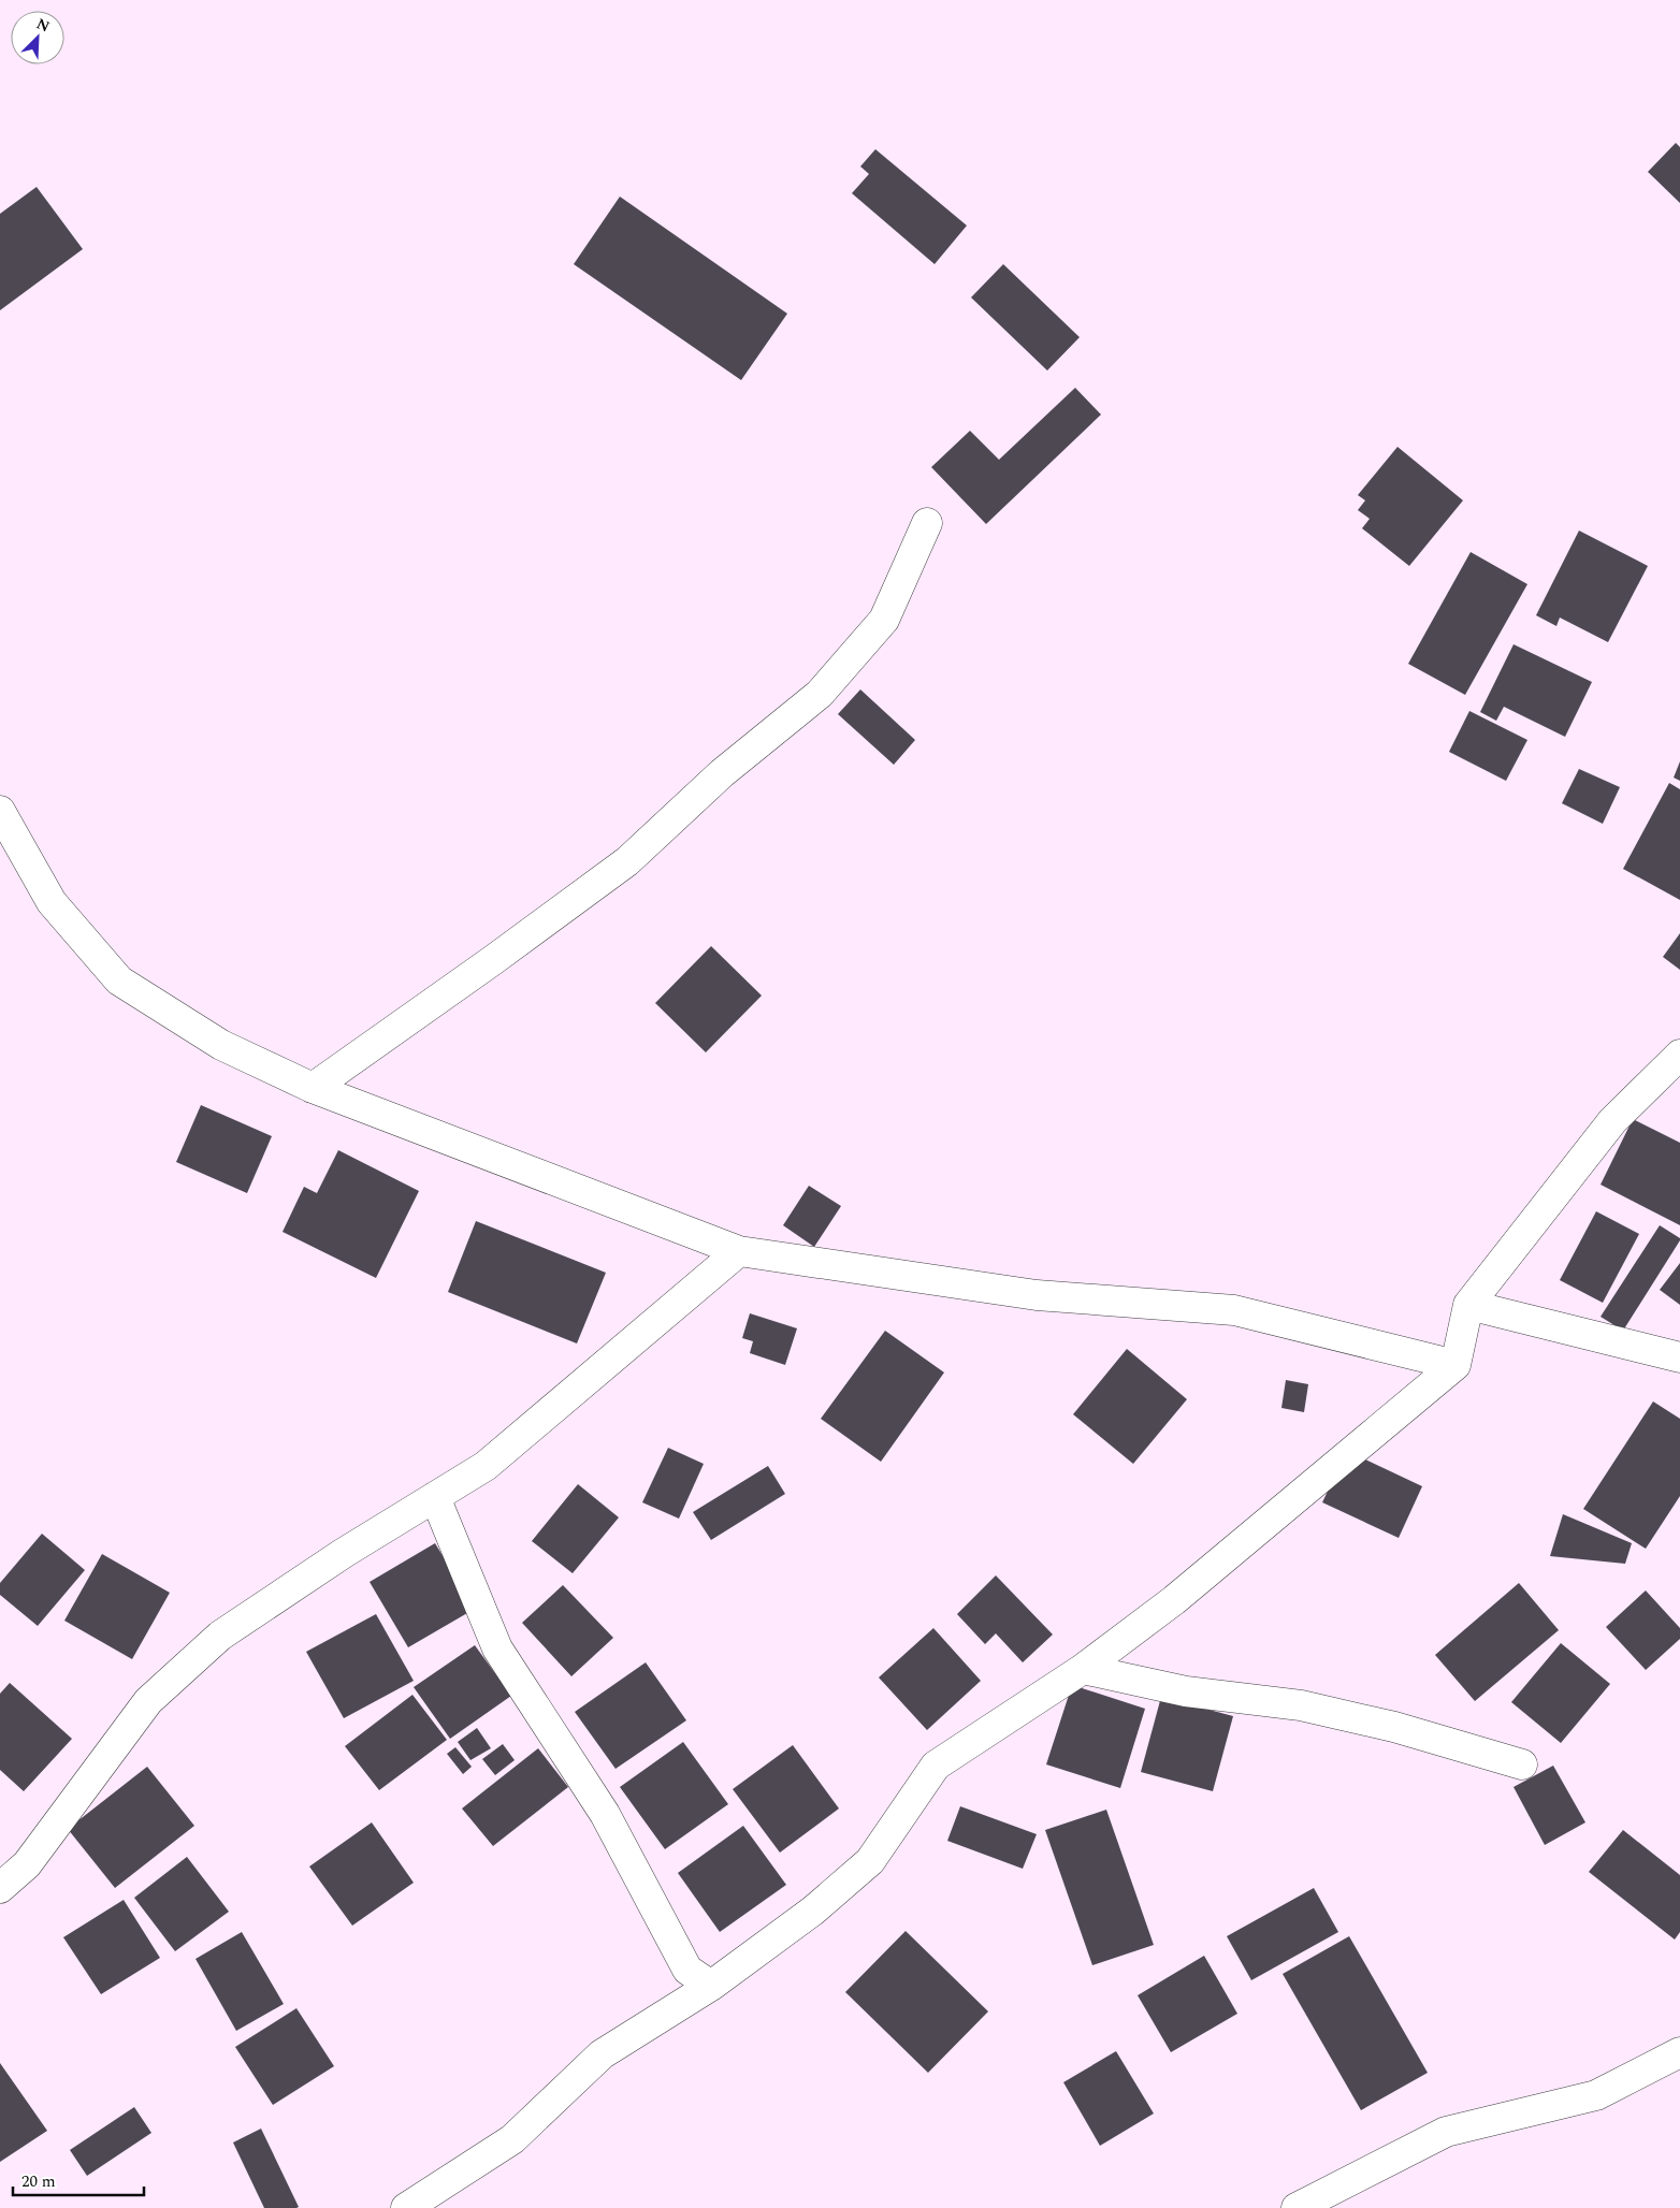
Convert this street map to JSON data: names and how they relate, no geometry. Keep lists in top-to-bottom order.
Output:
{
  "scale_bar": "20 m",
  "north": "top right"
}
